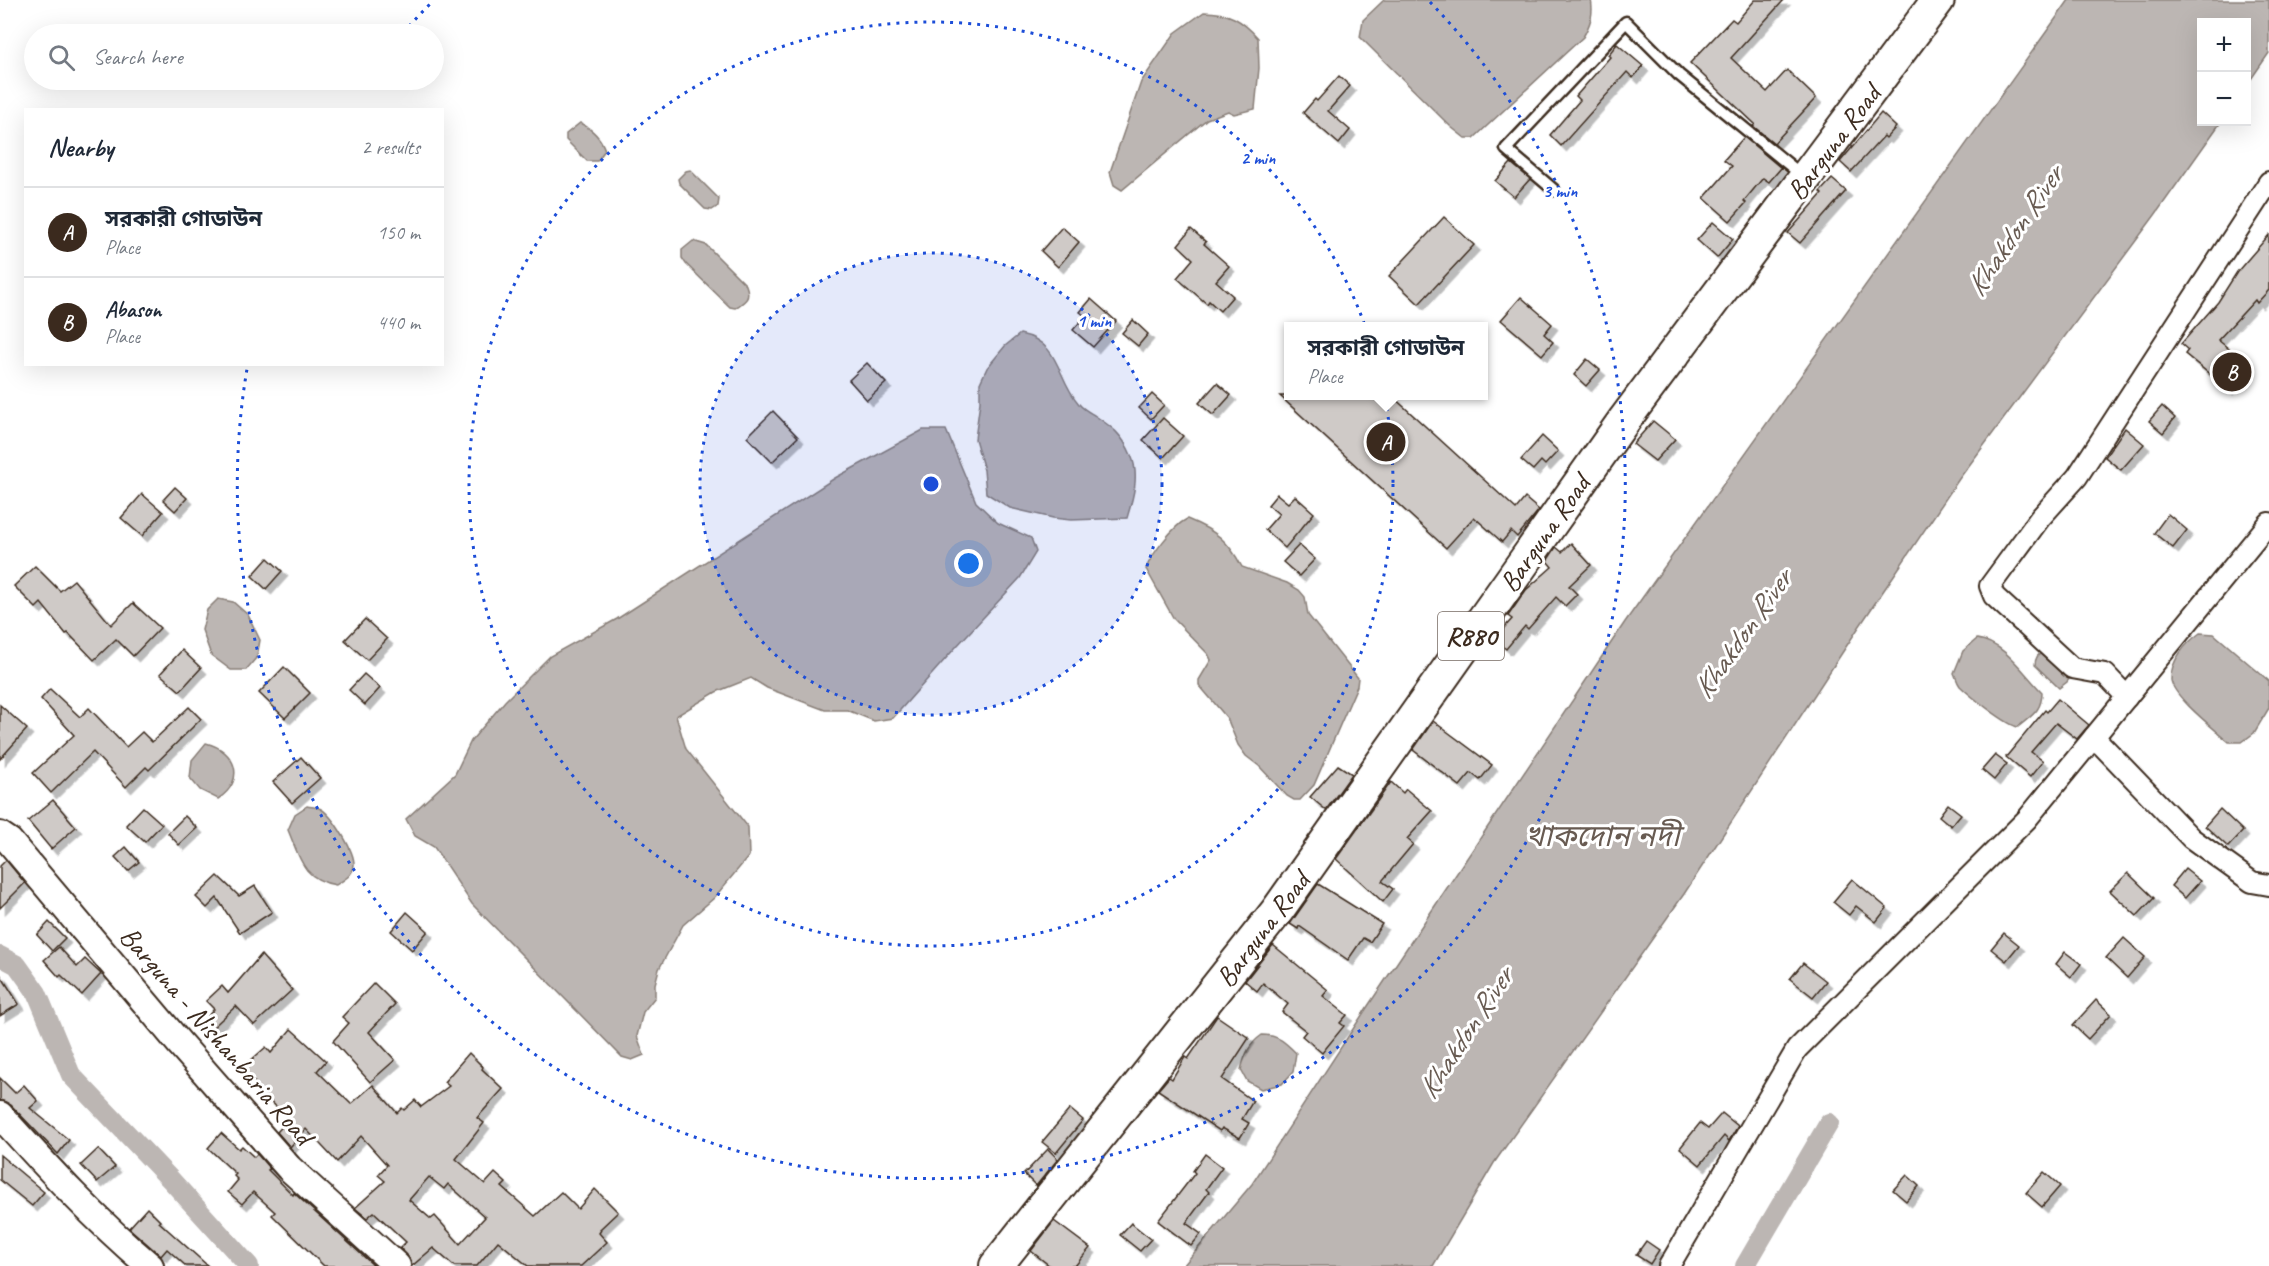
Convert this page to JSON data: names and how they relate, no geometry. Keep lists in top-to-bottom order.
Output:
{
  "streets": {
    "main road": ["Barguna Road", "R880"],
    "street": ["Barguna - Nishanbaria Road"]
  },
  "water": ["Khakdon River", "খাকদোন নদী"],
  "page": {
    "map_buttons": ["+", "−"],
    "search": "Search here",
    "heading": ["Nearby", "2 results"],
    "list": [
      {
        "mark": "A",
        "name": "সরকারী গোডাউন",
        "note": "Place",
        "value": "150 m"
      },
      {
        "mark": "B",
        "name": "Abason",
        "note": "Place",
        "value": "440 m"
      }
    ],
    "popup": ["সরকারী গোডাউন", "Place"],
    "pins": ["B", "A"]
  },
  "rings": ["2 min", "3 min", "1 min"]
}
